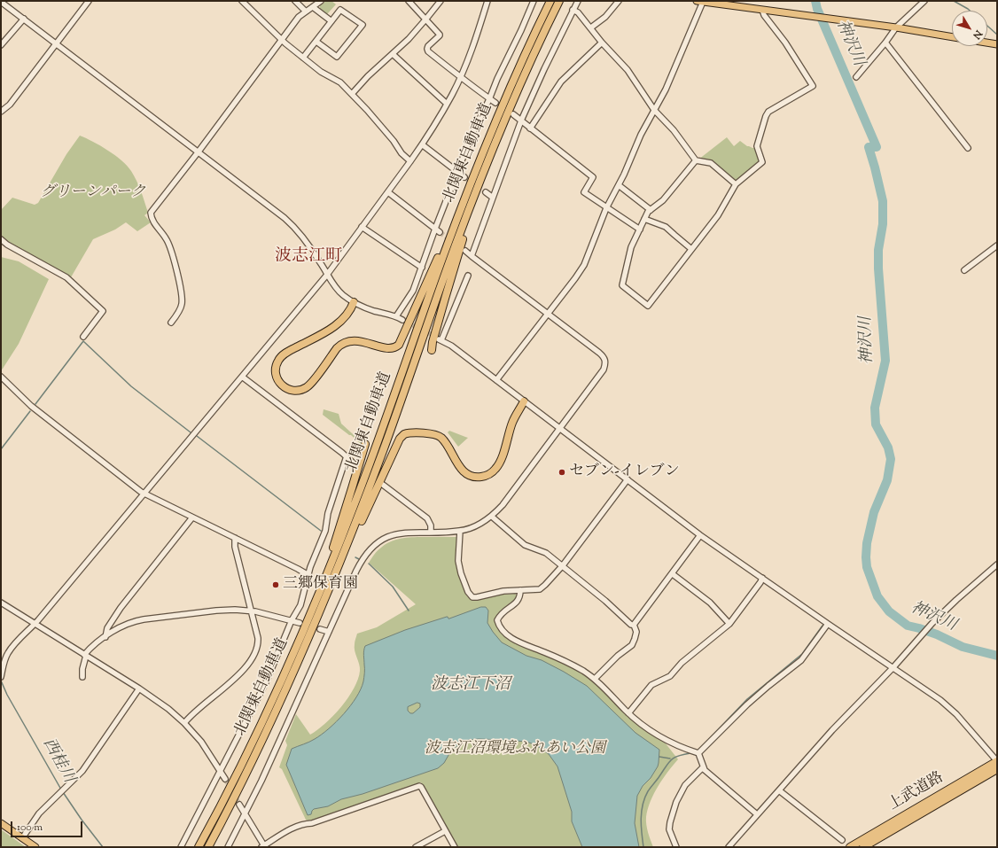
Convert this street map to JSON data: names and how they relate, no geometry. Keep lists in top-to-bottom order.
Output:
{
  "streets": {
    "highway": ["北関東自動車道", "上武道路"]
  },
  "districts": ["波志江町"],
  "water": ["神沢川", "波志江下沼", "西桂川"],
  "parks": ["グリーンパーク", "波志江沼環境ふれあい公園"],
  "places": ["セブン-イレブン", "三郷保育園"],
  "scale_bar": "100 m",
  "north": "bottom right"
}
